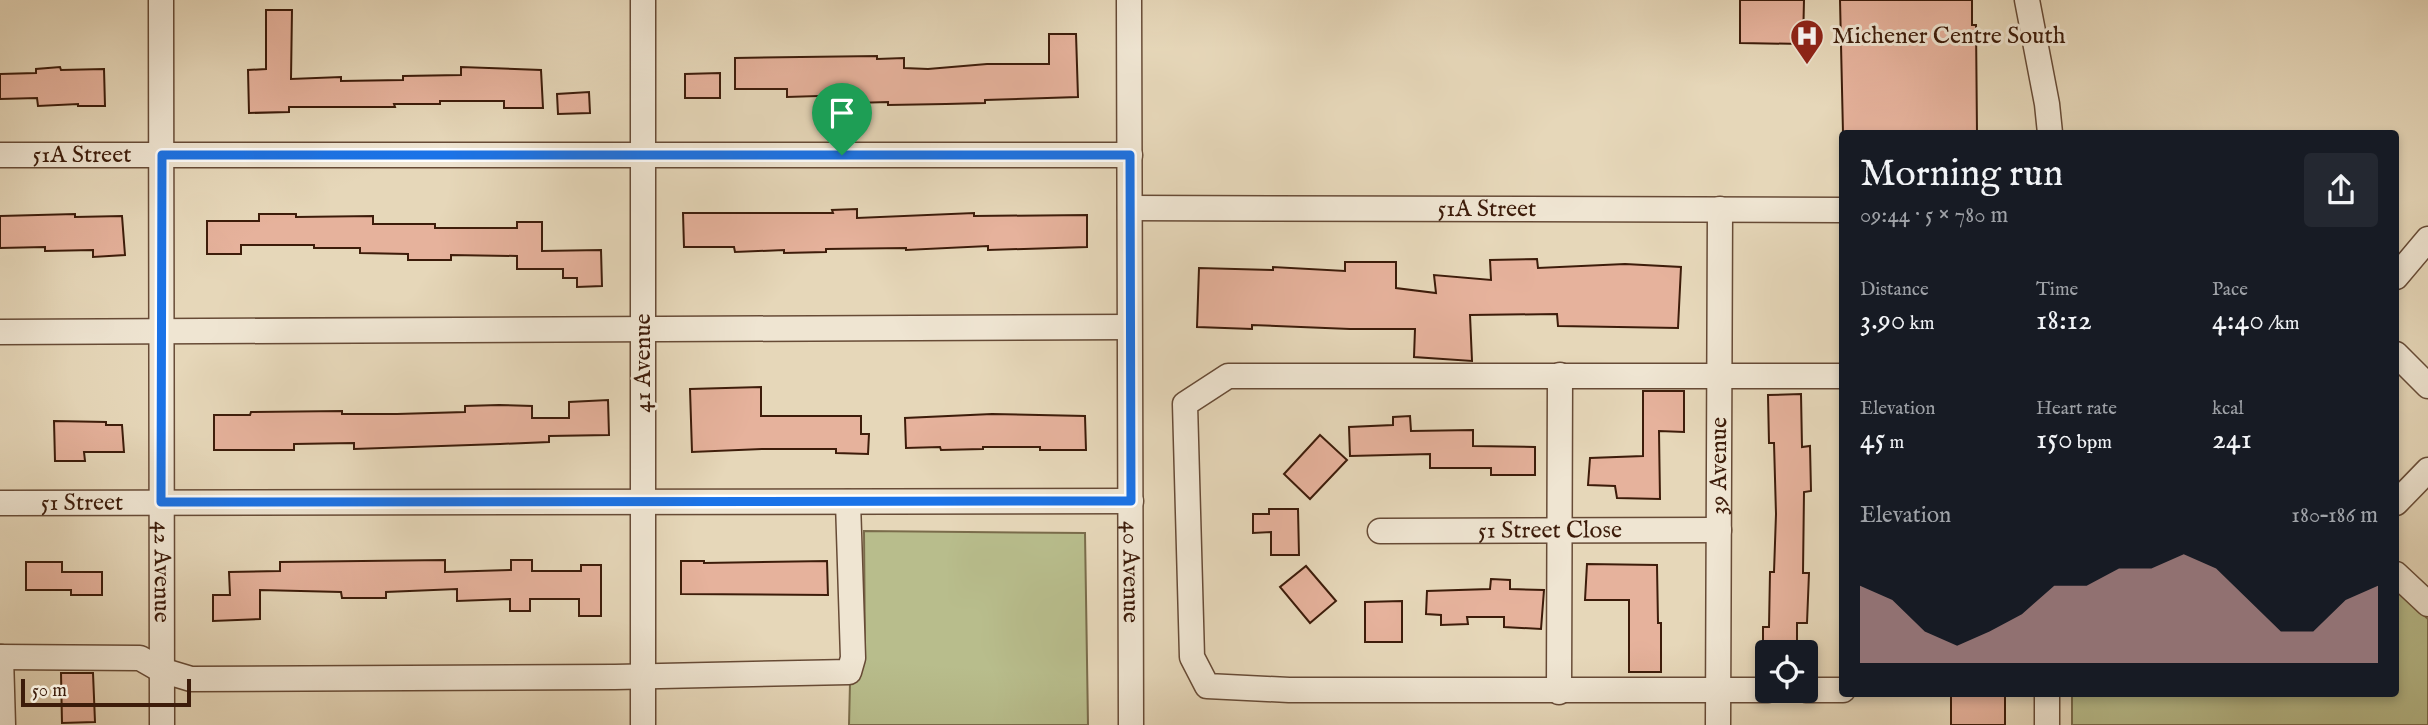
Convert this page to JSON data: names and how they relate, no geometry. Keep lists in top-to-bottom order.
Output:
{
  "streets": {
    "street": [
      "51A Street",
      "41 Avenue",
      "39 Avenue",
      "51 Street",
      "51 Street Close",
      "42 Avenue",
      "40 Avenue"
    ]
  },
  "crossings": [
    ["51A Street", "41 Avenue"],
    ["51A Street", "39 Avenue"],
    ["51A Street", "42 Avenue"],
    ["51A Street", "40 Avenue"],
    ["41 Avenue", "51 Street"],
    ["39 Avenue", "51 Street Close"],
    ["51 Street", "42 Avenue"],
    ["51 Street", "40 Avenue"]
  ],
  "places": {
    "hospital": ["Michener Centre South"]
  },
  "scale_bar": "50 m",
  "page": {
    "heading": ["Morning run", "09:44 · 5 × 780 m"],
    "stats": [
      ["Distance", "3.90 km"],
      ["Time", "18:12"],
      ["Pace", "4:40 /km"],
      ["Elevation", "45 m"],
      ["Heart rate", "150 bpm"],
      ["kcal", "241"]
    ],
    "chart": ["Elevation", "180–186 m"],
    "scale": "50 m"
  }
}
